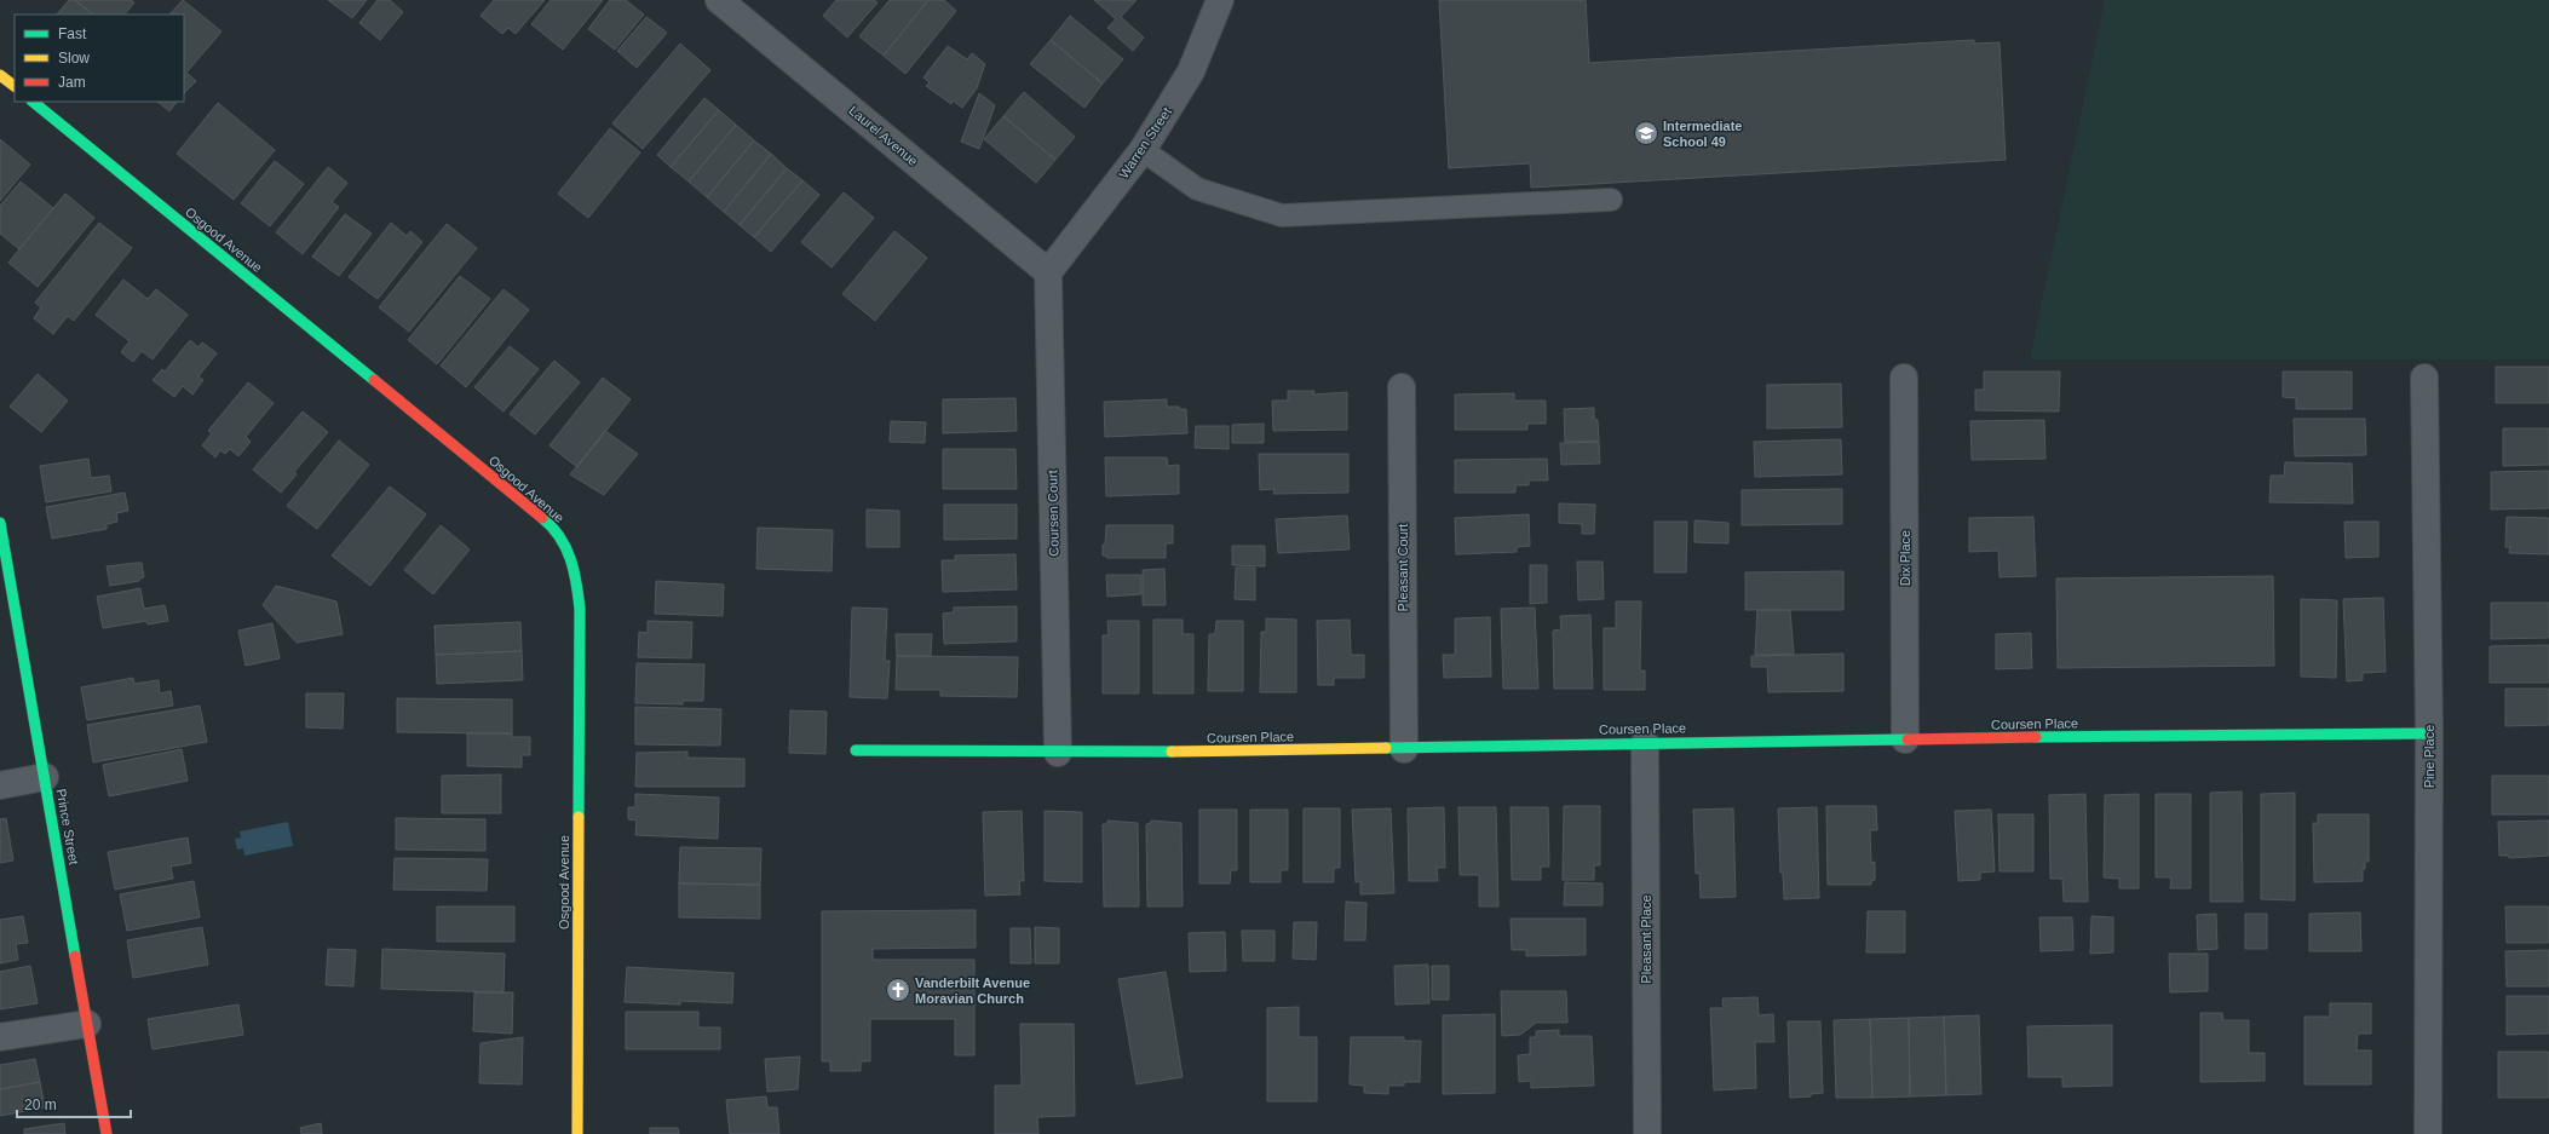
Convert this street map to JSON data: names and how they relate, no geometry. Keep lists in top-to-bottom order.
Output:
{
  "streets": {
    "street": [
      "Laurel Avenue",
      "Warren Street",
      "Osgood Avenue",
      "Coursen Court",
      "Dix Place",
      "Pleasant Court",
      "Coursen Place",
      "Pine Place",
      "Prince Street",
      "Pleasant Place"
    ]
  },
  "crossings": [
    ["Laurel Avenue", "Warren Street"],
    ["Laurel Avenue", "Coursen Court"],
    ["Warren Street", "Coursen Court"],
    ["Coursen Court", "Coursen Place"],
    ["Dix Place", "Coursen Place"],
    ["Pleasant Court", "Coursen Place"],
    ["Coursen Place", "Pine Place"],
    ["Coursen Place", "Pleasant Place"]
  ],
  "places": {
    "school or university": ["Intermediate School 49"],
    "church": ["Vanderbilt Avenue Moravian Church"]
  },
  "legend": ["Fast", "Slow", "Jam"],
  "scale_bar": "20 m"
}
